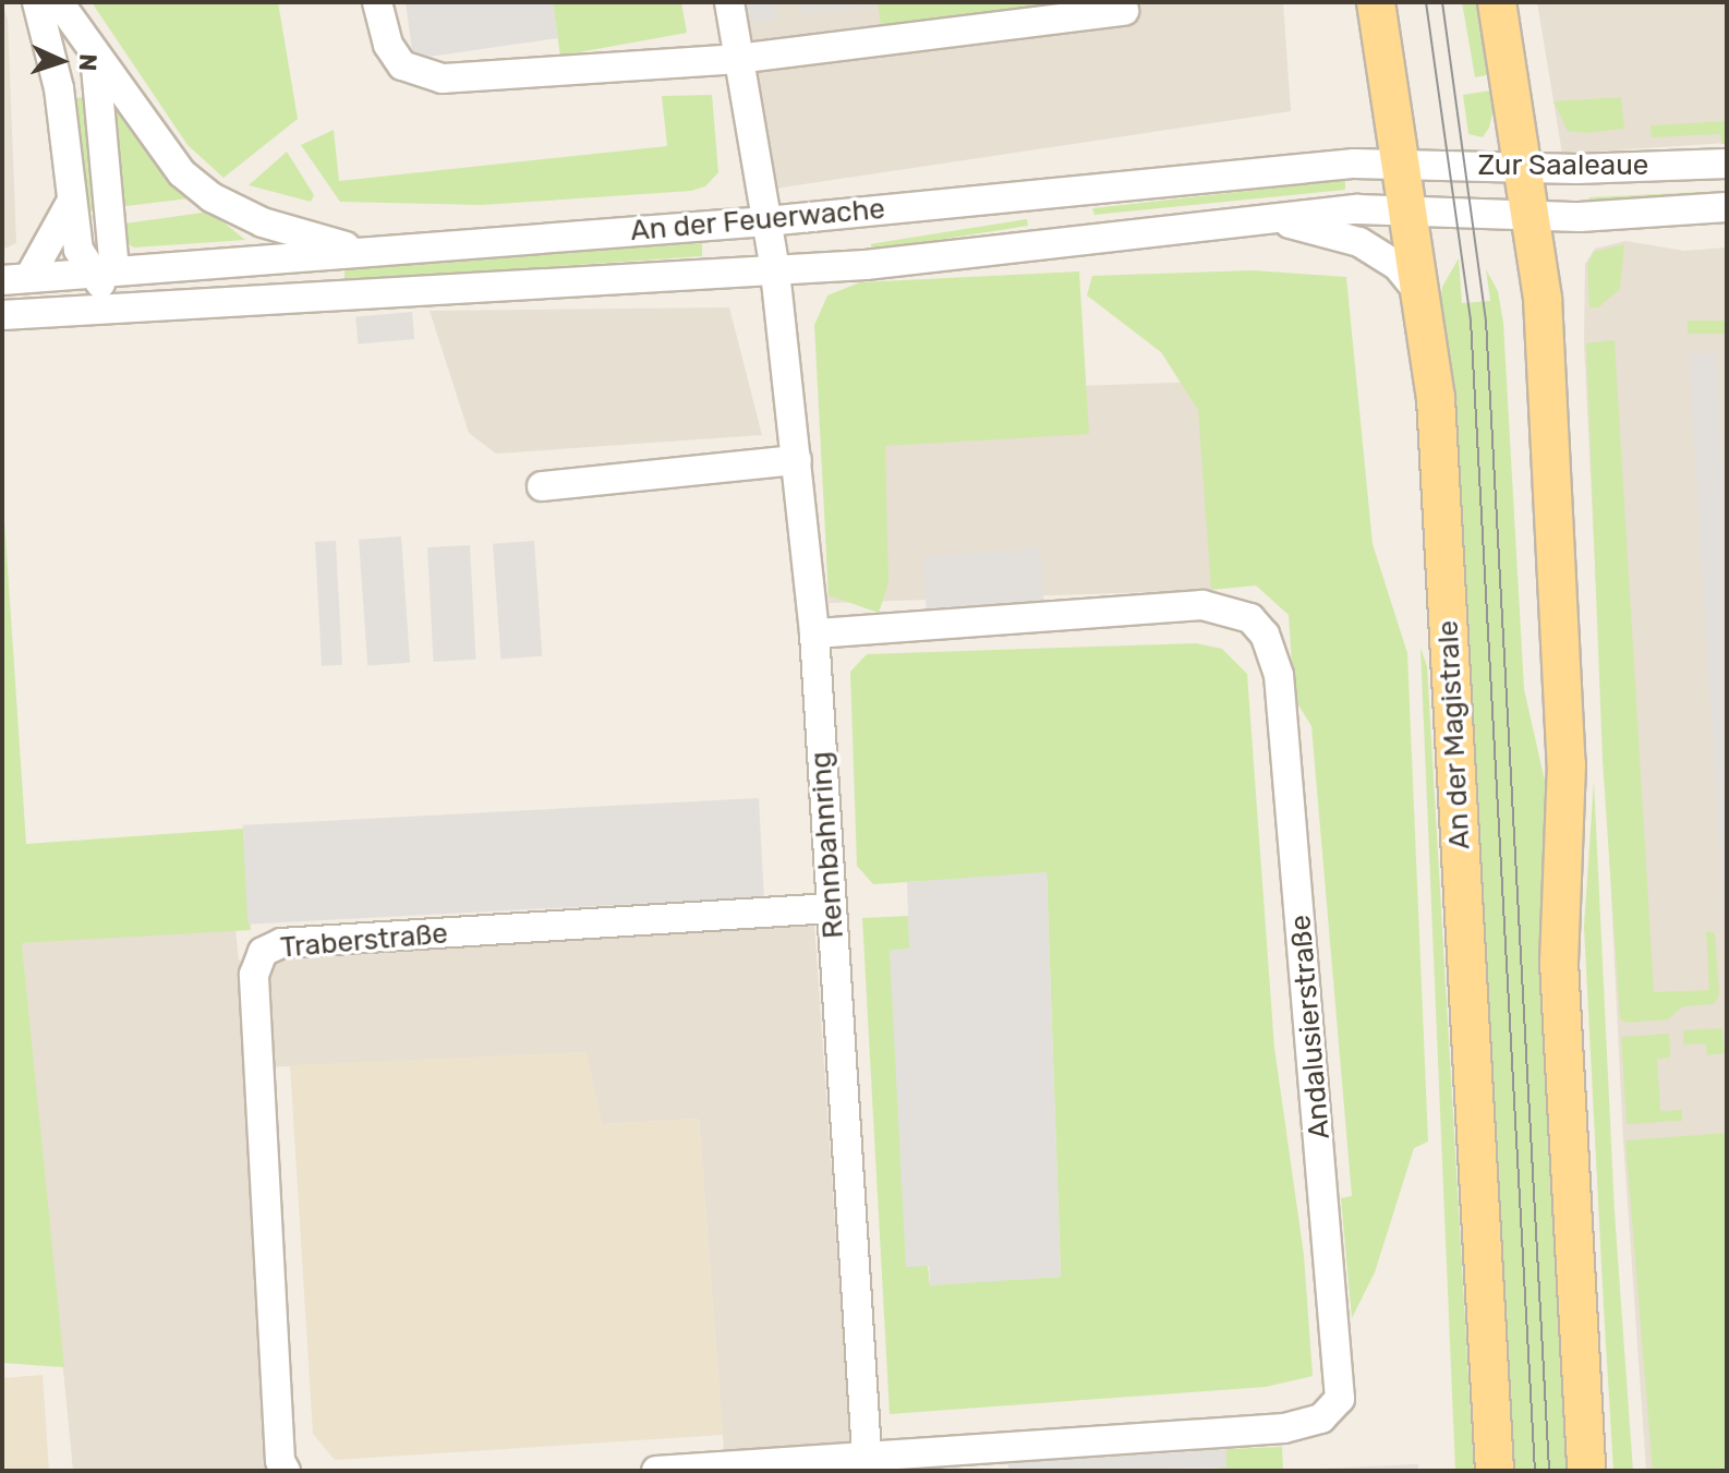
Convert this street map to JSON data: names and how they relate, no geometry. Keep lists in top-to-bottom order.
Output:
{
  "streets": {
    "main road": ["An der Magistrale"],
    "street": [
      "Zur Saaleaue",
      "An der Feuerwache",
      "Rennbahnring",
      "Traberstraße",
      "Andalusierstraße"
    ]
  },
  "crossings": [
    ["Zur Saaleaue", "An der Feuerwache"],
    ["Zur Saaleaue", "An der Magistrale"],
    ["An der Feuerwache", "An der Magistrale"],
    ["An der Feuerwache", "Rennbahnring"],
    ["Rennbahnring", "Traberstraße"],
    ["Rennbahnring", "Andalusierstraße"]
  ],
  "north": "right"
}
